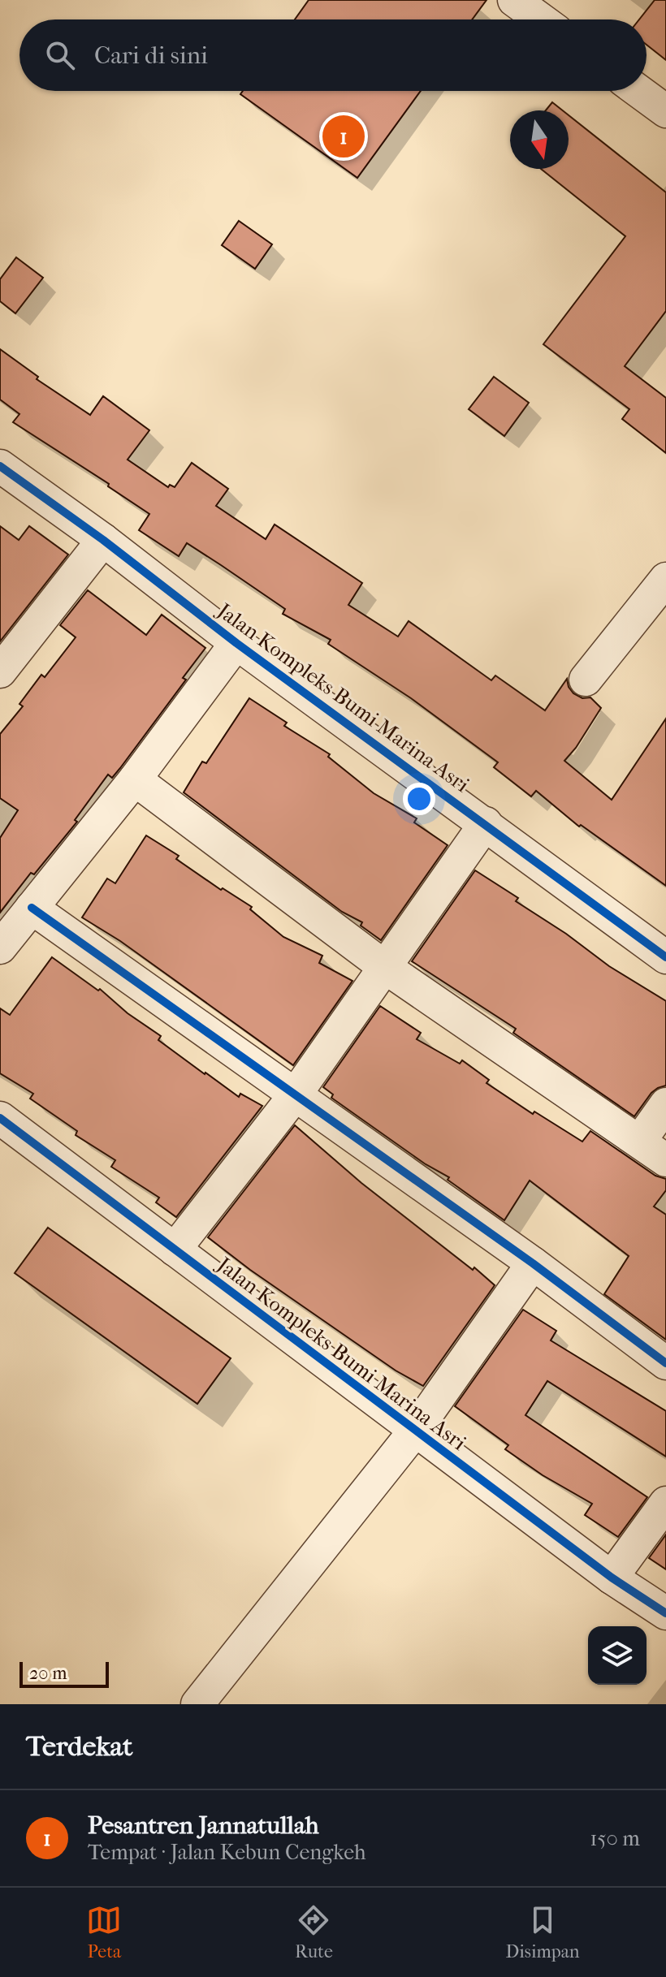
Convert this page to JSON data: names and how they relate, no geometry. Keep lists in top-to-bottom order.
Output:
{
  "streets": {
    "street": ["Jalan Kompleks Bumi Marina Asri"]
  },
  "scale_bar": "20 m",
  "north": "bottom",
  "page": {
    "search": "Cari di sini",
    "pins": "1",
    "scale": "20 m",
    "heading": "Terdekat",
    "list": [
      {
        "mark": "1",
        "name": "Pesantren Jannatullah",
        "note": "Tempat · Jalan Kebun Cengkeh",
        "value": "150 m"
      }
    ],
    "nav": ["Peta", "Rute", "Disimpan"]
  }
}
